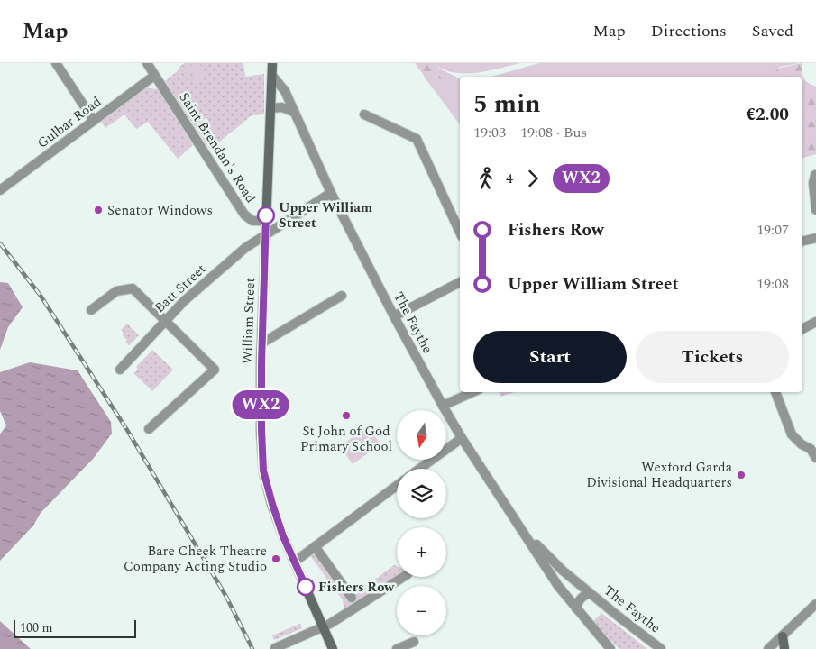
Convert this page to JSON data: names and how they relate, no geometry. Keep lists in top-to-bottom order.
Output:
{
  "streets": {
    "main road": ["William Street"],
    "street": [
      "Gulbar Road",
      "Saint Brendan's Road",
      "Batt Street",
      "The Faythe"
    ]
  },
  "crossings": [
    ["Gulbar Road", "Saint Brendan's Road"],
    ["Saint Brendan's Road", "William Street"],
    ["Batt Street", "William Street"],
    ["Batt Street", "The Faythe"],
    ["William Street", "The Faythe"]
  ],
  "places": [
    "Senator Windows",
    "Upper William Street",
    "St John of God Primary School",
    "Wexford Garda Divisional Headquarters",
    "Bare Cheek Theatre Company Acting Studio",
    "Fishers Row"
  ],
  "lines": ["bus line WX2"],
  "scale_bar": "100 m",
  "north": "bottom",
  "page": {
    "header": "Map",
    "nav": ["Map", "Directions", "Saved"],
    "on_map": "WX2",
    "heading": ["5 min", "19:03 – 19:08 · Bus", "€2.00"],
    "legs": ["4", "WX2"],
    "list": [
      {
        "name": "Fishers Row",
        "value": "19:07"
      },
      {
        "name": "Upper William Street",
        "value": "19:08"
      }
    ],
    "buttons": ["Start", "Tickets"],
    "map_buttons": ["+", "−"],
    "scale": "100 m"
  }
}
